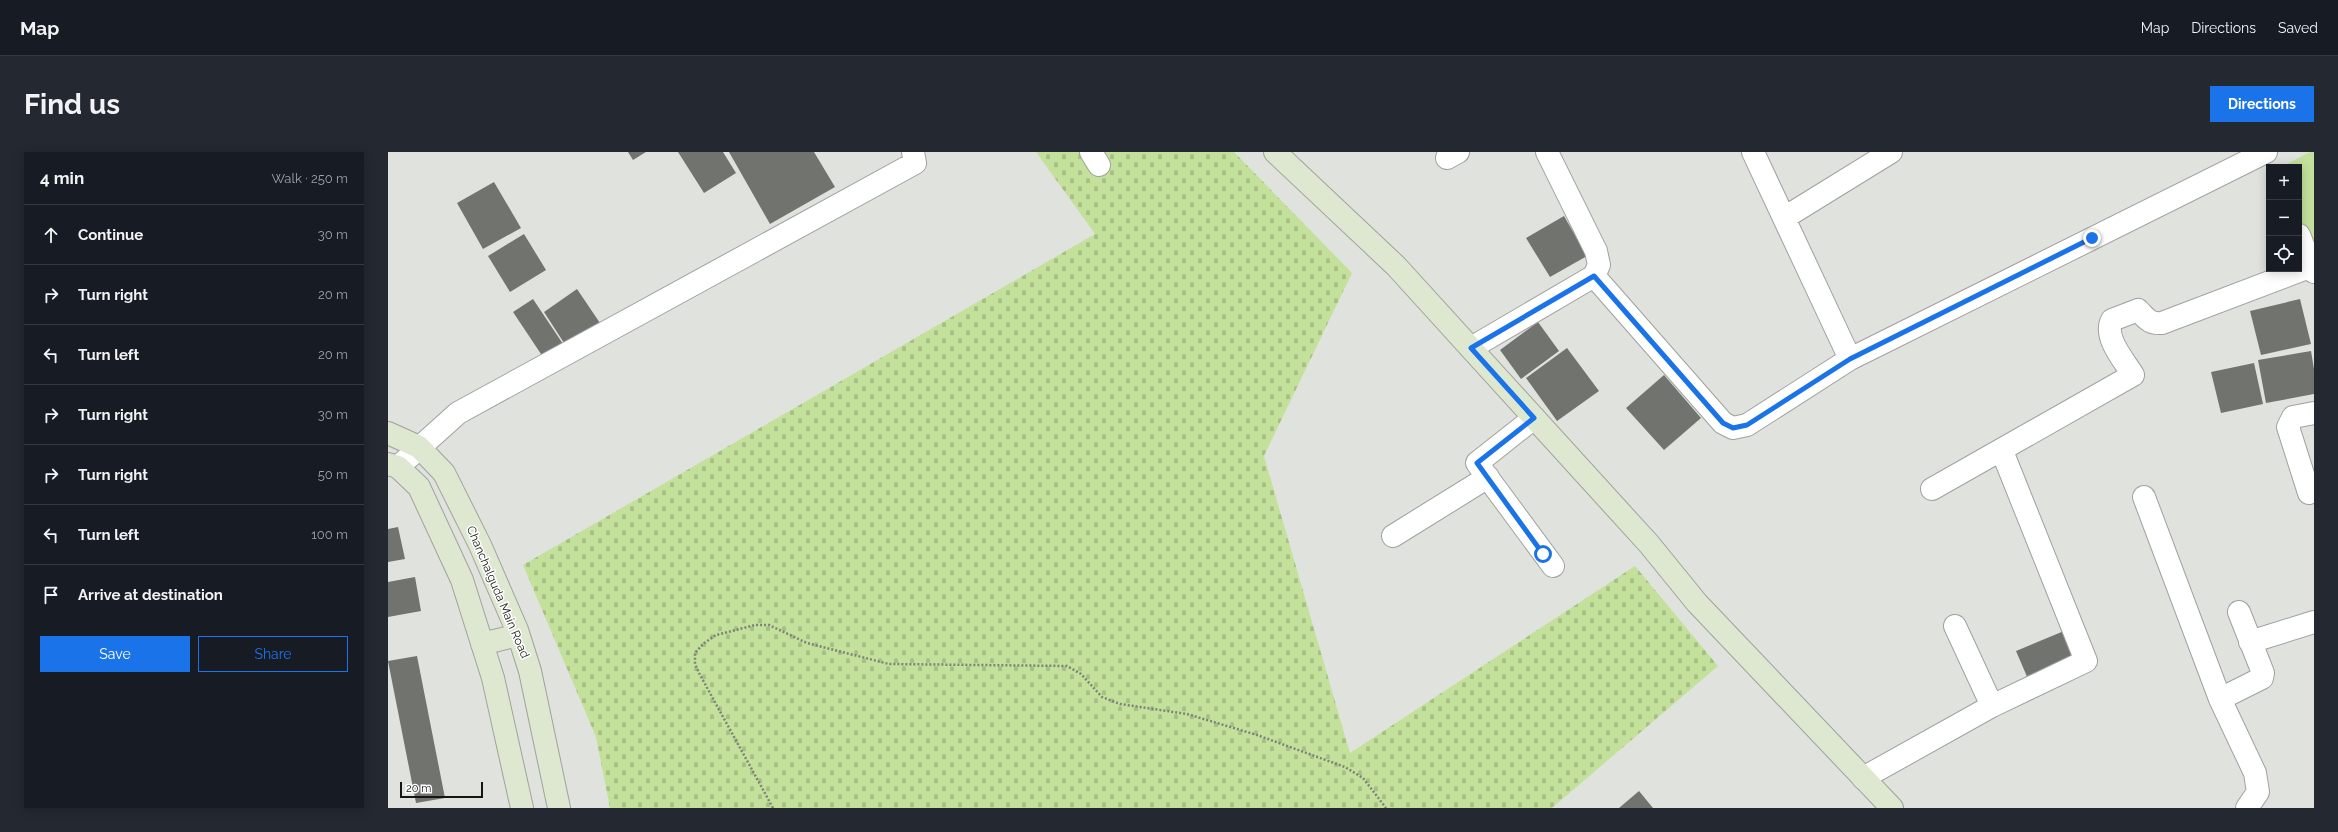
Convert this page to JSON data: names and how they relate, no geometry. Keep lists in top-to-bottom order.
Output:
{
  "streets": {
    "street": ["Chanchalguda Main Road"]
  },
  "scale_bar": "20 m",
  "page": {
    "header": "Map",
    "nav": ["Map", "Directions", "Saved"],
    "buttons": [
      "Directions",
      ["Save", "Share"]
    ],
    "title": "Find us",
    "heading": ["4 min", "Walk · 250 m"],
    "map_buttons": ["+", "−"],
    "list": [
      ["Continue", "30 m"],
      ["Turn right", "20 m"],
      ["Turn left", "20 m"],
      ["Turn right", "30 m"],
      ["Turn right", "50 m"],
      ["Turn left", "100 m"],
      "Arrive at destination"
    ],
    "scale": "20 m"
  }
}
